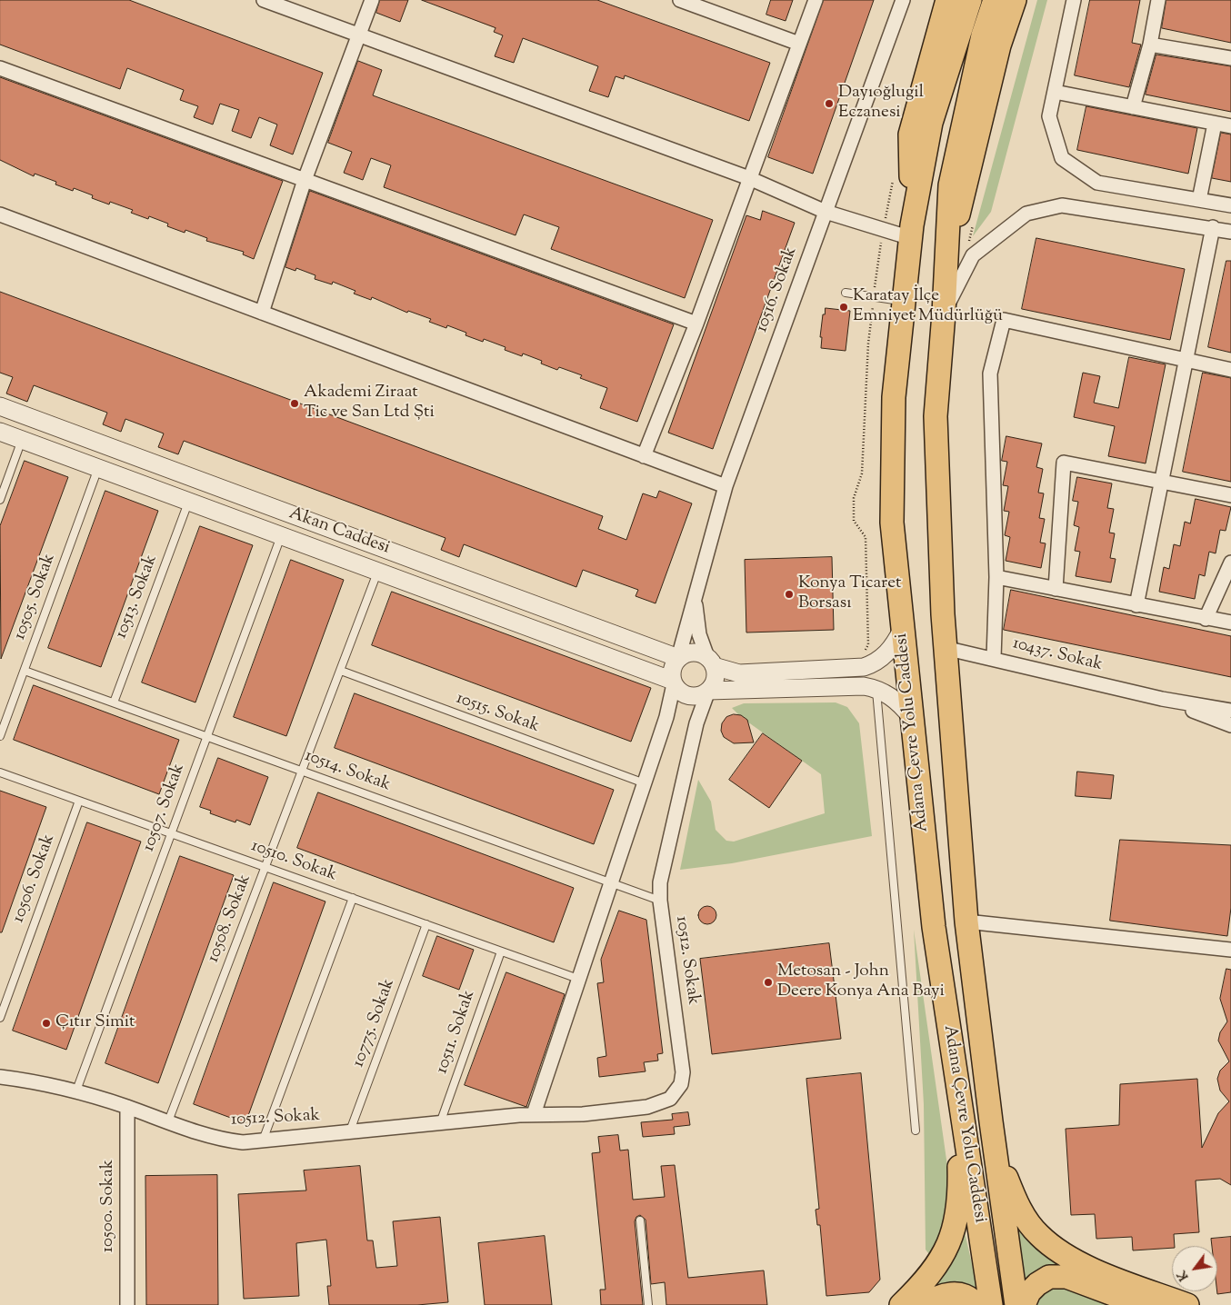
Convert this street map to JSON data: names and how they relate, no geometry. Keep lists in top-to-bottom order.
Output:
{
  "streets": {
    "highway": ["Adana Çevre Yolu Caddesi"],
    "street": [
      "10516. Sokak",
      "Akan Caddesi",
      "10437. Sokak",
      "10512. Sokak",
      "10500. Sokak"
    ],
    "lane": [
      "10505. Sokak",
      "10513. Sokak",
      "10515. Sokak",
      "10514. Sokak",
      "10507. Sokak",
      "10510. Sokak",
      "10506. Sokak",
      "10508. Sokak",
      "10775. Sokak",
      "10511. Sokak"
    ]
  },
  "crossings": [
    ["10516. Sokak", "Akan Caddesi"],
    ["10516. Sokak", "10512. Sokak"],
    ["Akan Caddesi", "10505. Sokak"],
    ["Akan Caddesi", "10513. Sokak"],
    ["Akan Caddesi", "10507. Sokak"],
    ["Akan Caddesi", "10508. Sokak"],
    ["Akan Caddesi", "10512. Sokak"],
    ["10505. Sokak", "10514. Sokak"],
    ["10513. Sokak", "10514. Sokak"],
    ["10437. Sokak", "Adana Çevre Yolu Caddesi"],
    ["10515. Sokak", "10508. Sokak"],
    ["10514. Sokak", "10507. Sokak"],
    ["10514. Sokak", "10508. Sokak"],
    ["10514. Sokak", "10512. Sokak"],
    ["10507. Sokak", "10510. Sokak"],
    ["10507. Sokak", "10512. Sokak"],
    ["10510. Sokak", "10506. Sokak"],
    ["10510. Sokak", "10508. Sokak"],
    ["10510. Sokak", "10775. Sokak"],
    ["10510. Sokak", "10511. Sokak"],
    ["10508. Sokak", "10512. Sokak"],
    ["10512. Sokak", "10775. Sokak"],
    ["10512. Sokak", "10511. Sokak"],
    ["10512. Sokak", "10500. Sokak"]
  ],
  "places": [
    "Dayıoğlugil Eczanesi",
    "Karatay İlçe Emniyet Müdürlüğü",
    "Akademi Ziraat Tic ve San Ltd Şti",
    "Konya Ticaret Borsası",
    "Metosan - John Deere Konya Ana Bayi",
    "Çıtır Simit"
  ],
  "north": "bottom left"
}
